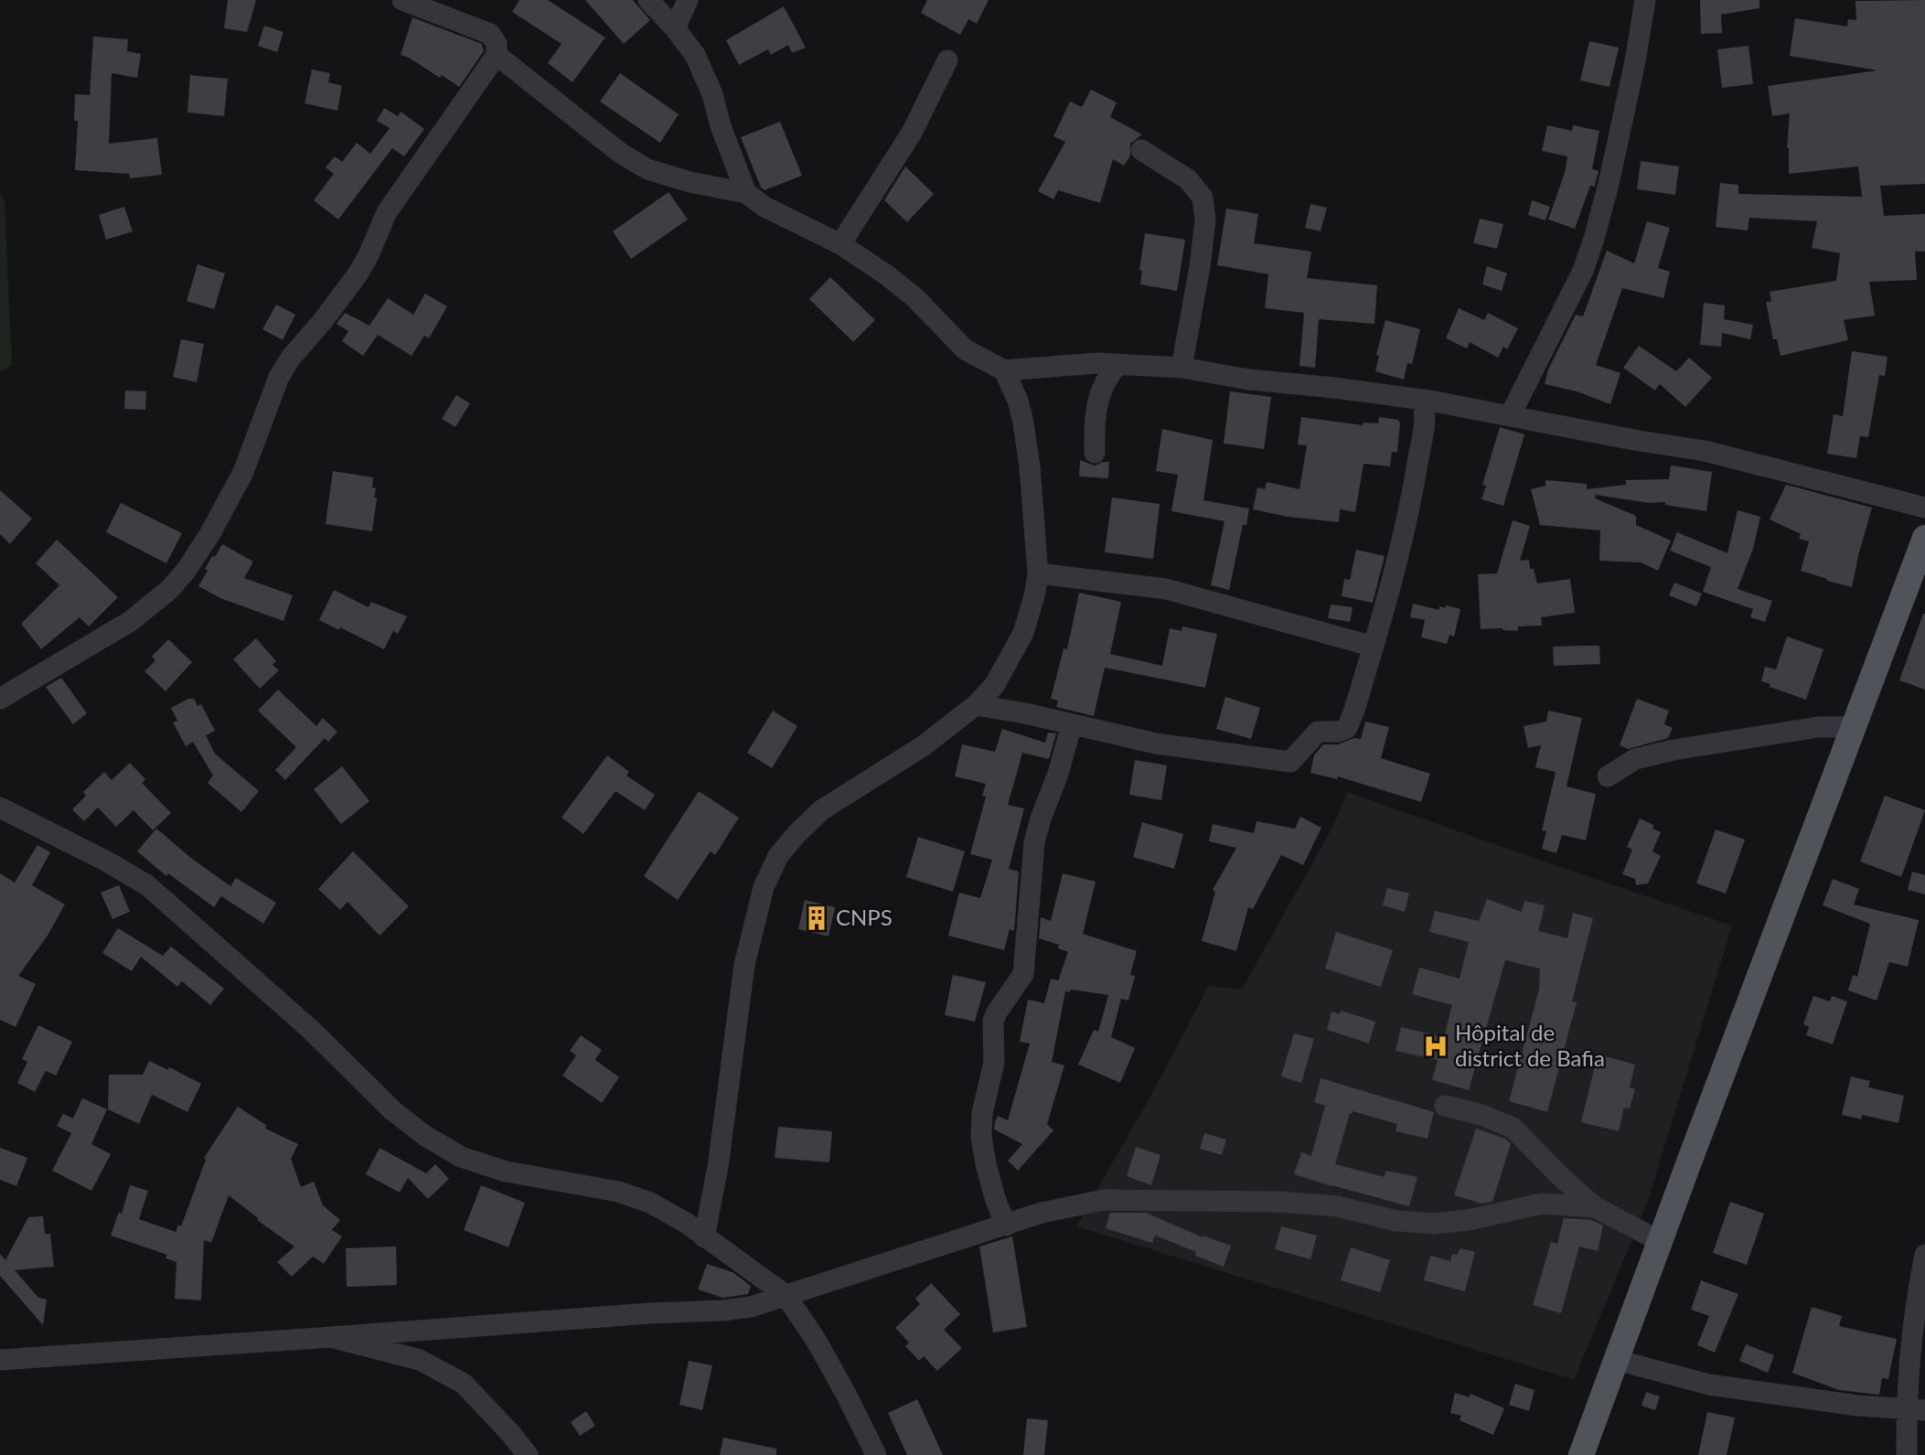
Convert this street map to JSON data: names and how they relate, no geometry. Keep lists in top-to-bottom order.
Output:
{
  "places": {
    "building": ["CNPS"],
    "hospital": ["Hôpital de district de Bafia"]
  }
}
